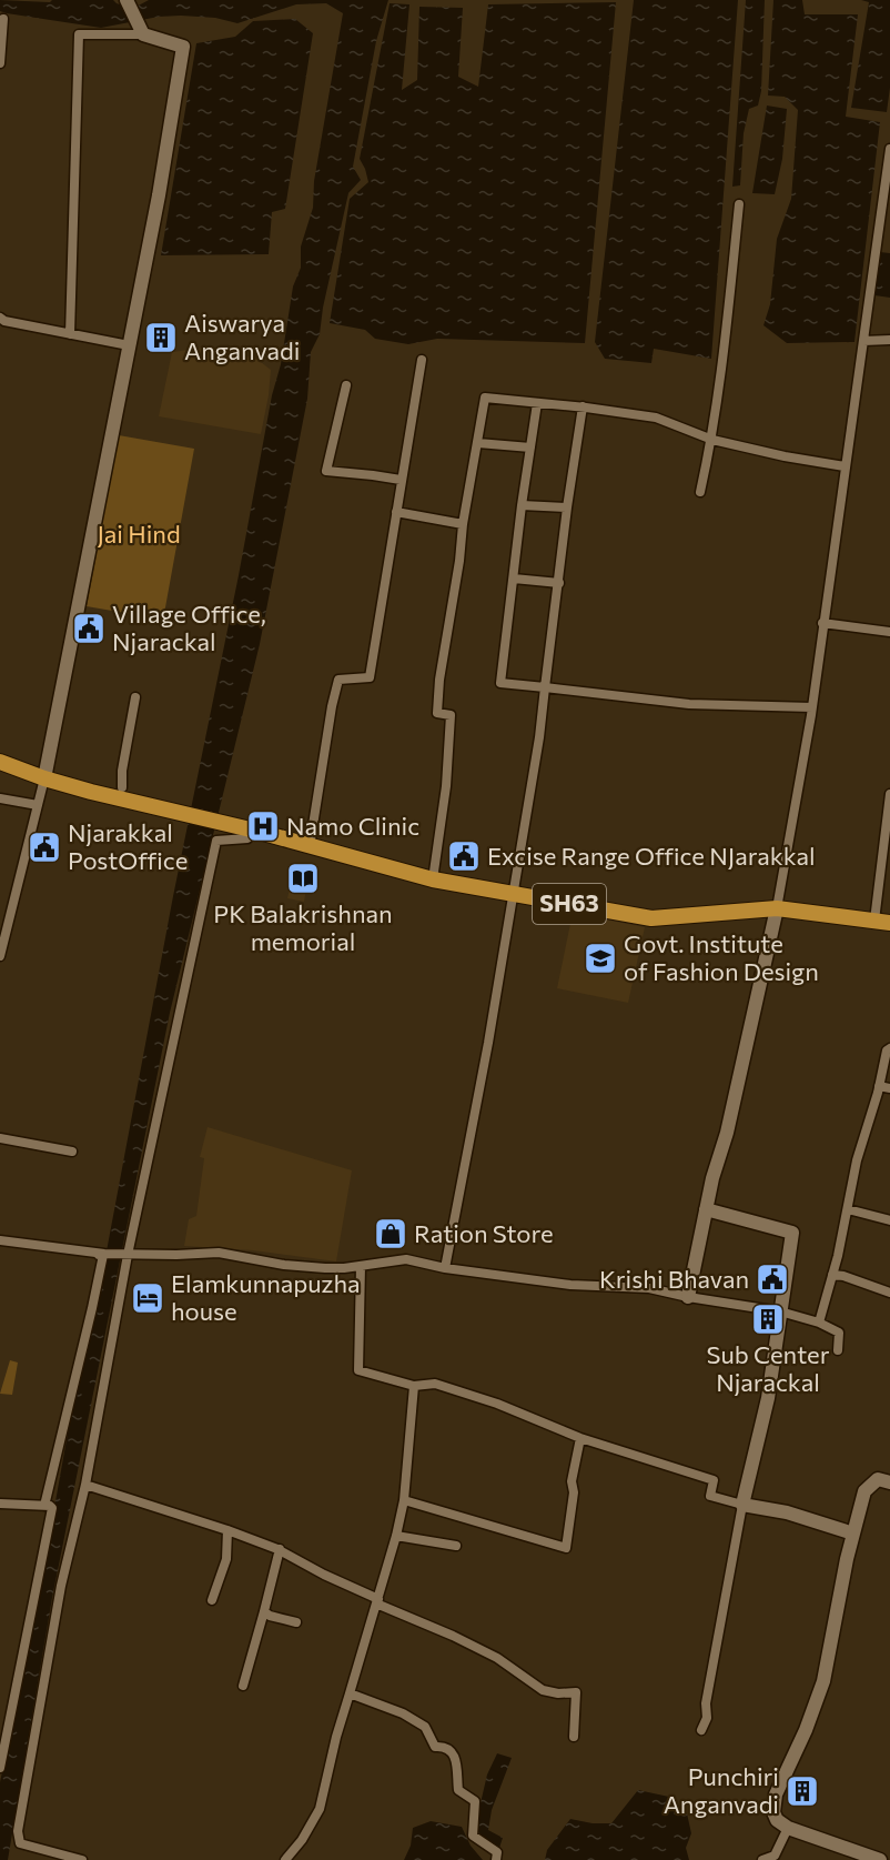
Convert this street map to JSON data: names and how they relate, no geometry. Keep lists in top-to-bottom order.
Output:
{
  "streets": {
    "main road": ["SH63"]
  },
  "parks": ["Jai Hind"],
  "places": {
    "building": ["Aiswarya Anganvadi", "Sub Center Njarackal", "Punchiri Anganvadi"],
    "public building": [
      "Village Office, Njarackal",
      "Njarakkal PostOffice",
      "Excise Range Office NJarakkal",
      "Krishi Bhavan"
    ],
    "hospital": ["Namo Clinic"],
    "library": ["PK Balakrishnan memorial"],
    "school or university": ["Govt. Institute of Fashion Design"],
    "shop": ["Ration Store"],
    "hotel": ["Elamkunnapuzha house"]
  }
}
